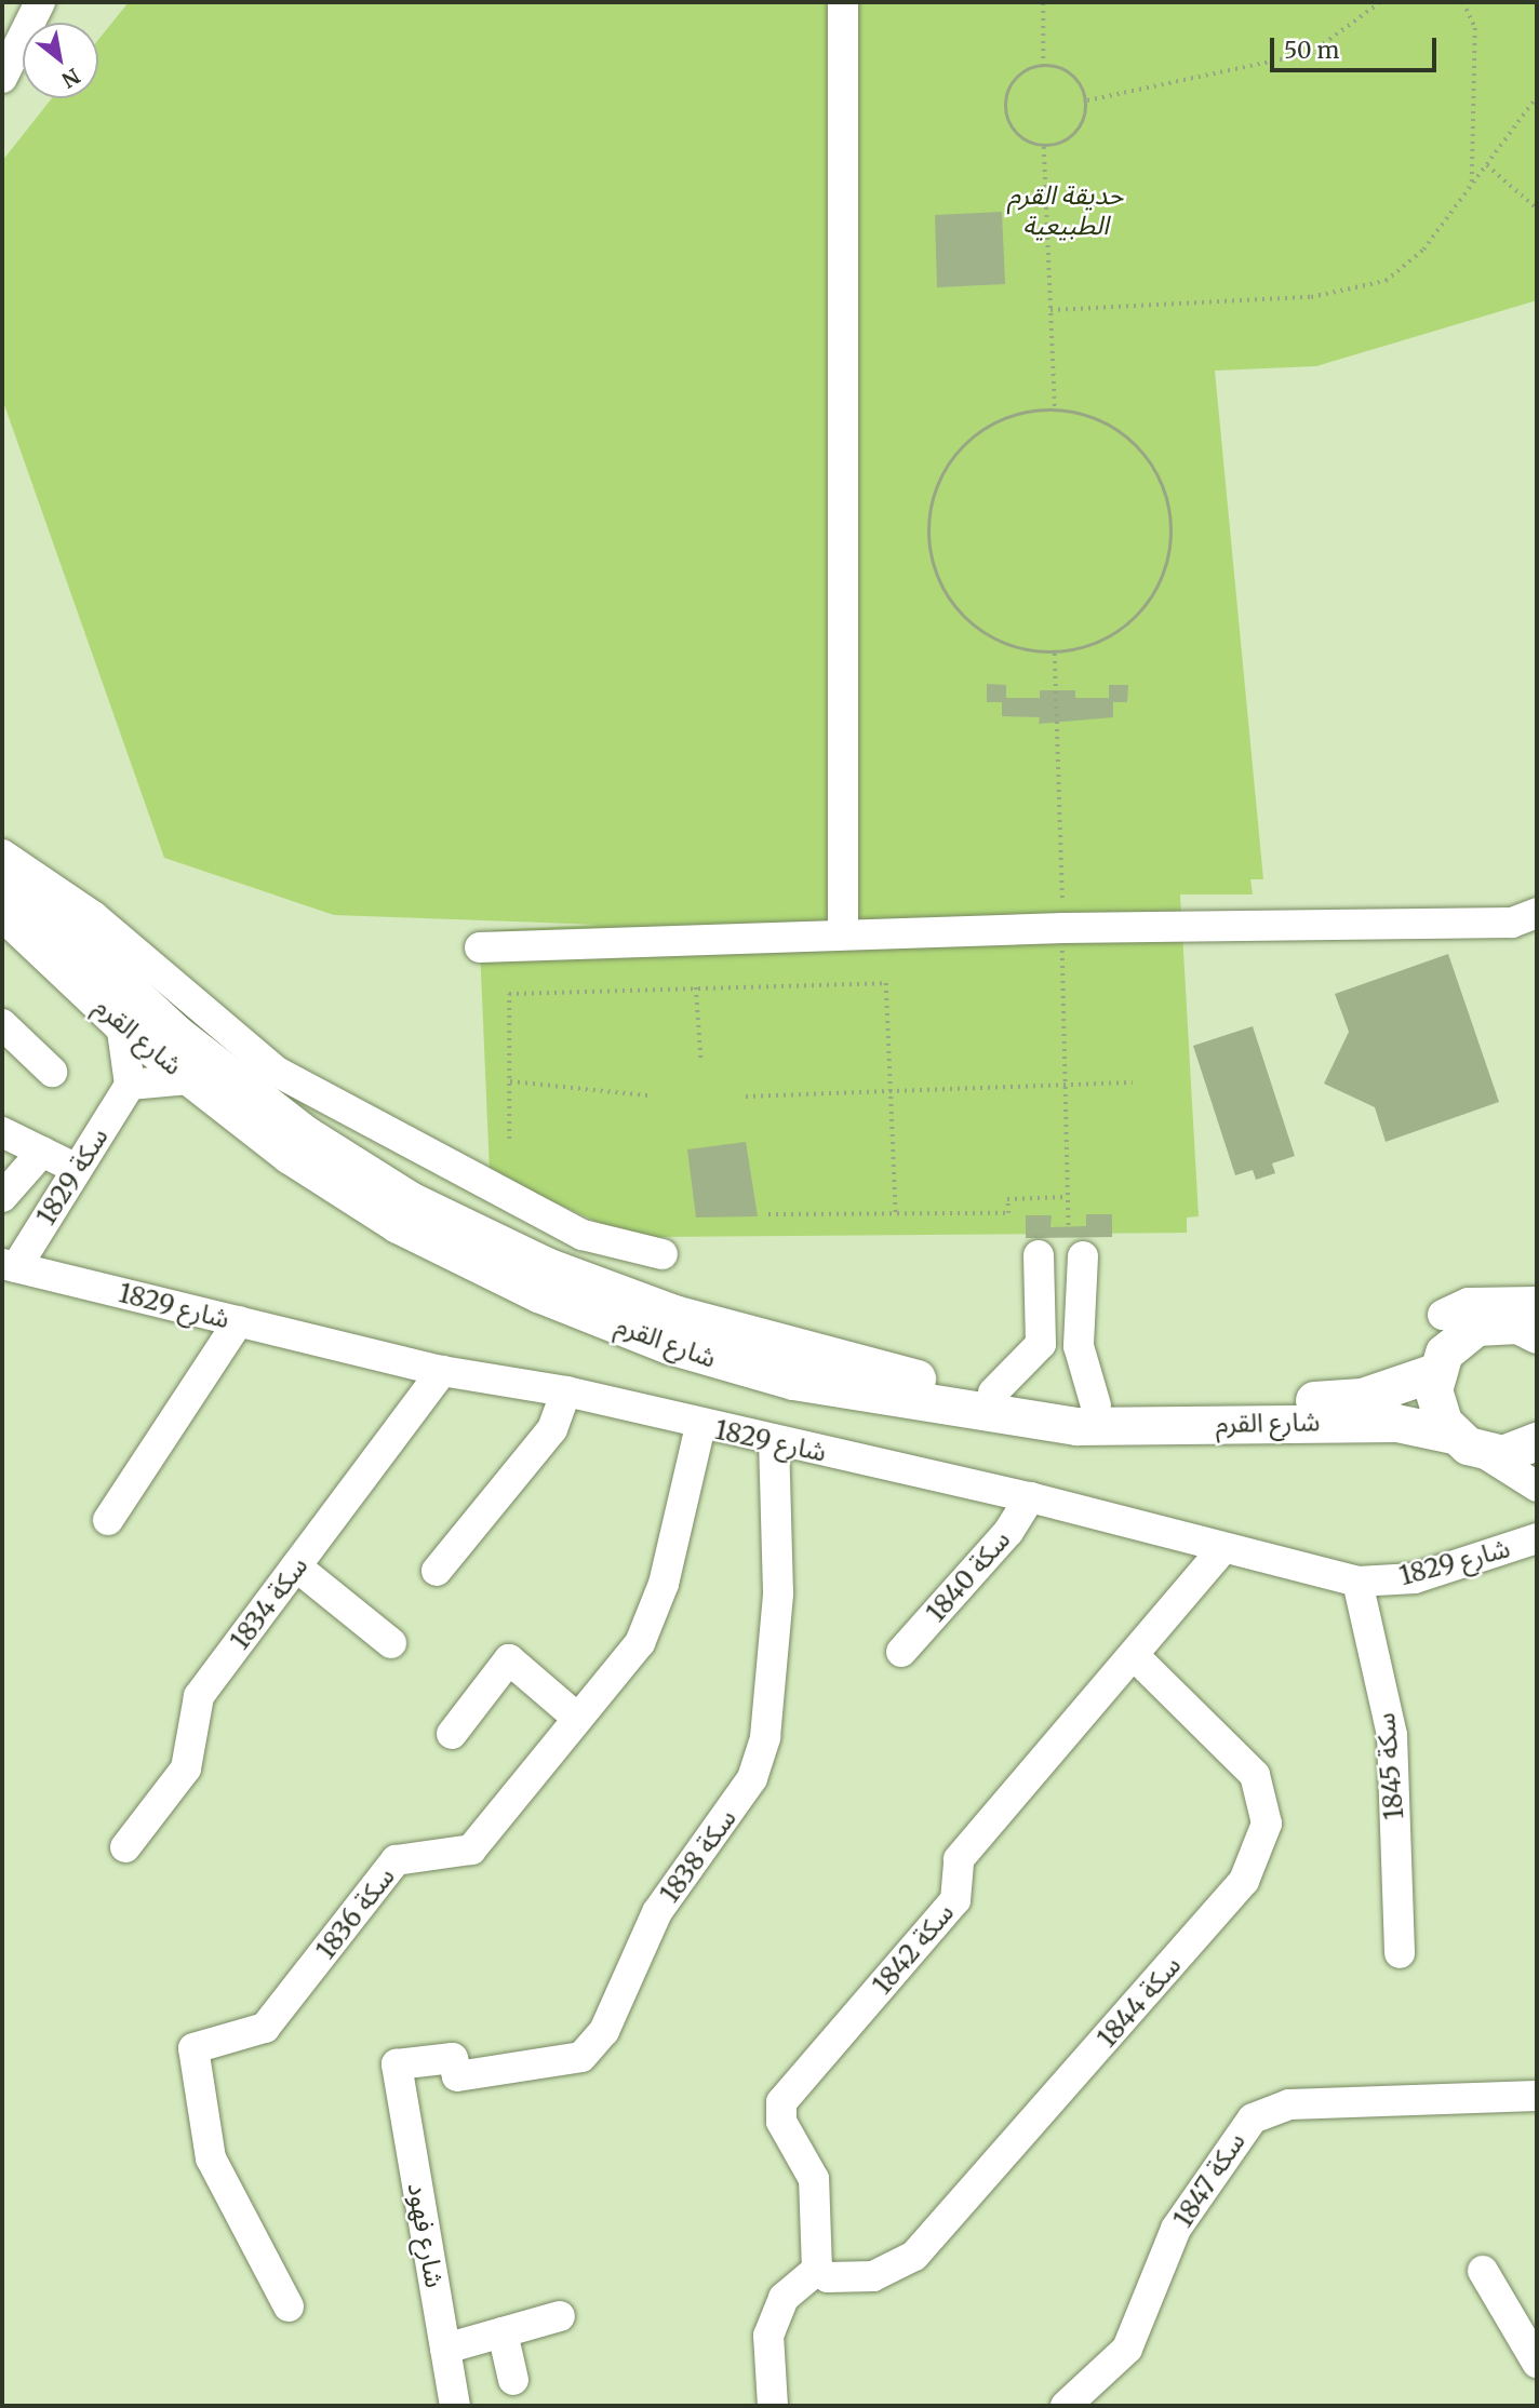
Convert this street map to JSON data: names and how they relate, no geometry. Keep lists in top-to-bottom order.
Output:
{
  "streets": {
    "main road": ["شارع القرم"],
    "street": [
      "سكة 1829",
      "1829 شارع",
      "سكة 1840",
      "سكة 1834",
      "1845 سكة",
      "1838 سكة",
      "سكة 1836",
      "سكة 1842",
      "سكة 1844",
      "سكة 1847",
      "شارع فهود"
    ]
  },
  "crossings": [
    ["سكة 1829", "1829 شارع"],
    ["1829 شارع", "سكة 1840"],
    ["1829 شارع", "سكة 1834"],
    ["1829 شارع", "1845 سكة"],
    ["1829 شارع", "1838 سكة"],
    ["1829 شارع", "سكة 1836"],
    ["1829 شارع", "سكة 1842"],
    ["1838 سكة", "شارع فهود"],
    ["سكة 1842", "سكة 1844"]
  ],
  "parks": ["حديقة القرم الطبيعية"],
  "scale_bar": "50 m",
  "north": "bottom right"
}
